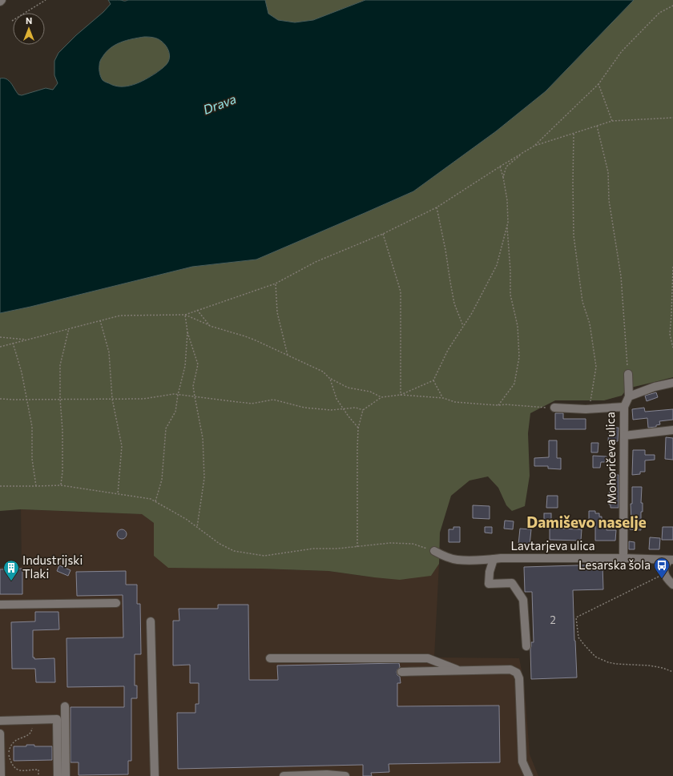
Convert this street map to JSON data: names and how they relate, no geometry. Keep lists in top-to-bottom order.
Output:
{
  "streets": {
    "street": ["Mohoričeva ulica", "Lavtarjeva ulica"]
  },
  "crossings": [
    ["Mohoričeva ulica", "Lavtarjeva ulica"]
  ],
  "districts": ["Damiševo naselje"],
  "water": ["Drava"],
  "places": {
    "bus stop": ["Lesarska šola"],
    "building": ["Industrijski Tlaki"]
  },
  "house_numbers": ["2"],
  "north": "top"
}
